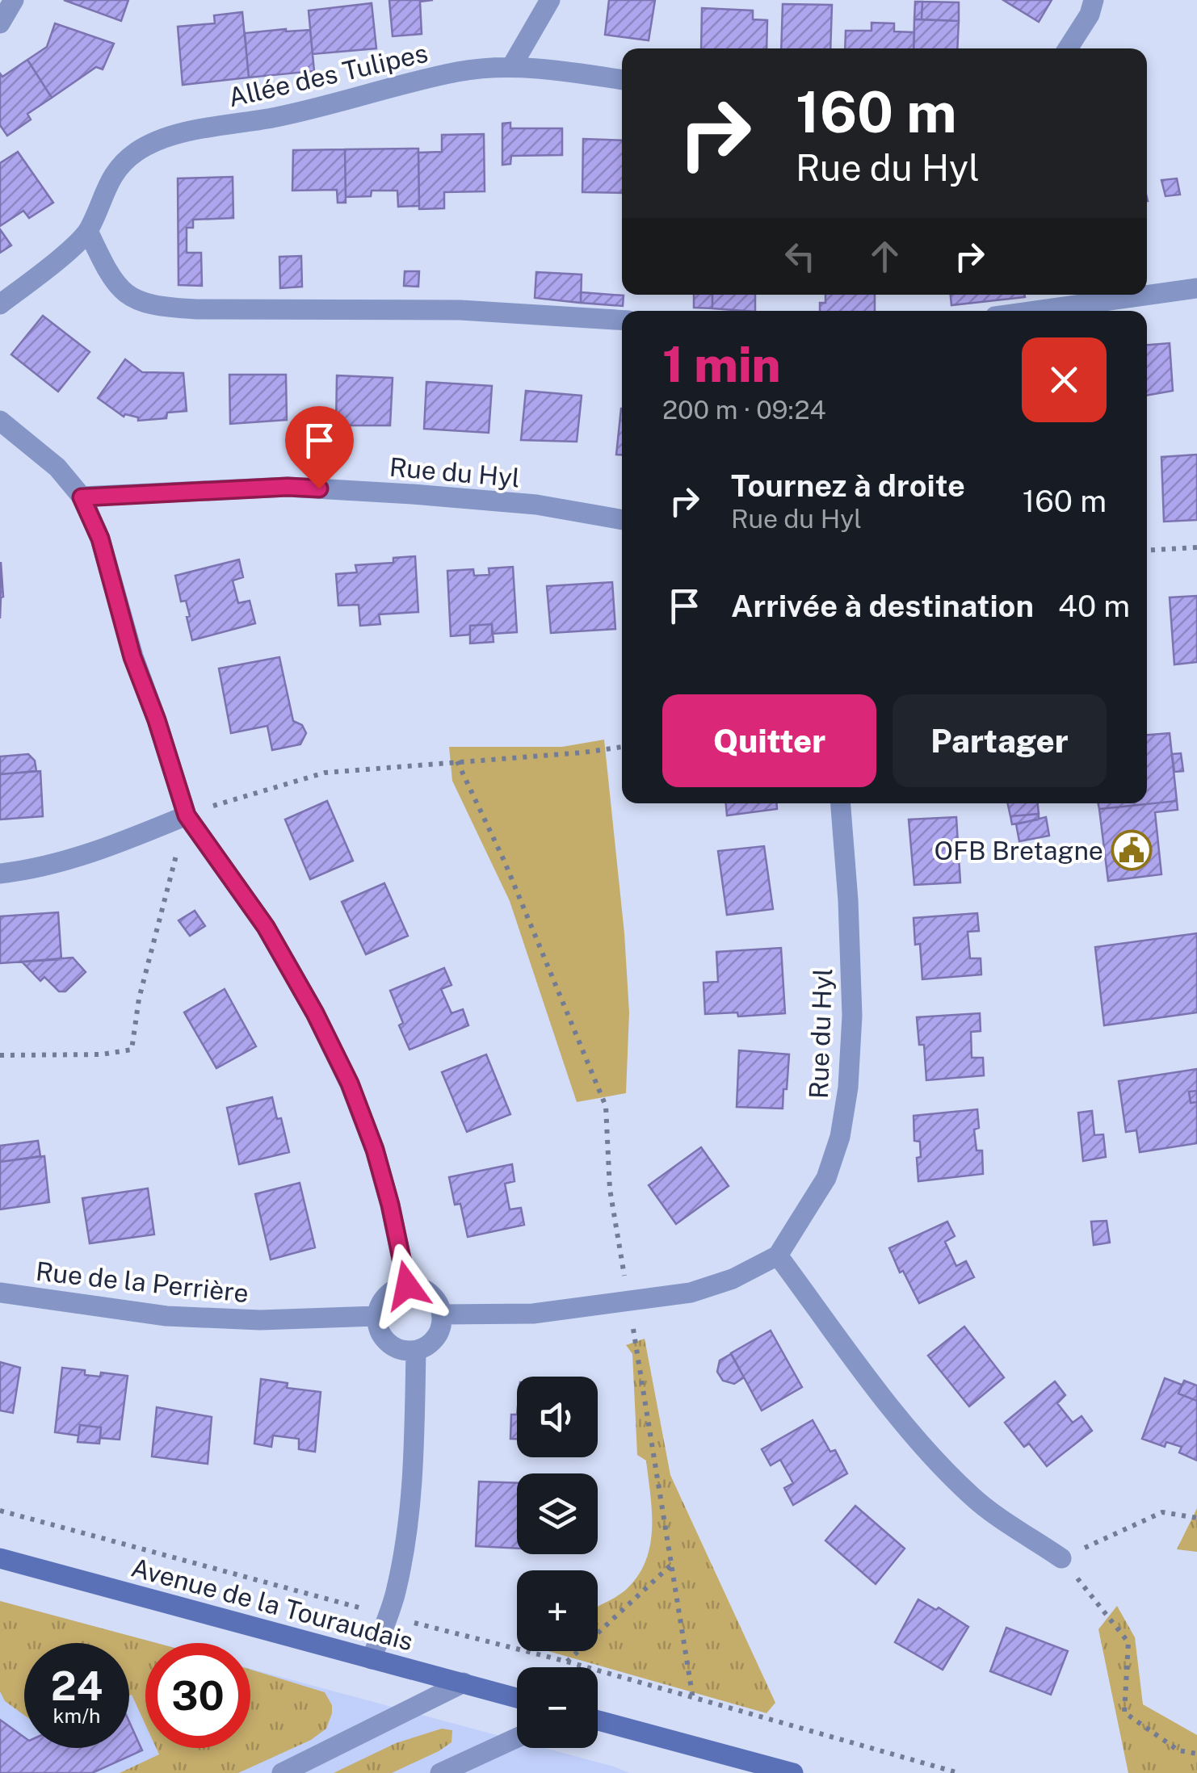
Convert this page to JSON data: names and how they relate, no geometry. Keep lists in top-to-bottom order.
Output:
{
  "streets": {
    "main road": ["Avenue de la Touraudais"],
    "street": ["Allée des Tulipes", "Rue du Hyl", "Rue de la Perrière"]
  },
  "places": {
    "public building": ["OFB Bretagne"]
  },
  "page": {
    "turn": ["160 m", "Rue du Hyl"],
    "heading": ["1 min", "200 m · 09:24"],
    "list": [
      {
        "name": "Tournez à droite",
        "note": "Rue du Hyl",
        "value": "160 m"
      },
      {
        "name": "Arrivée à destination",
        "value": "40 m"
      }
    ],
    "buttons": ["Quitter", "Partager"],
    "map_buttons": ["+", "−"],
    "speed": "24 km/h",
    "limit": "30"
  }
}
